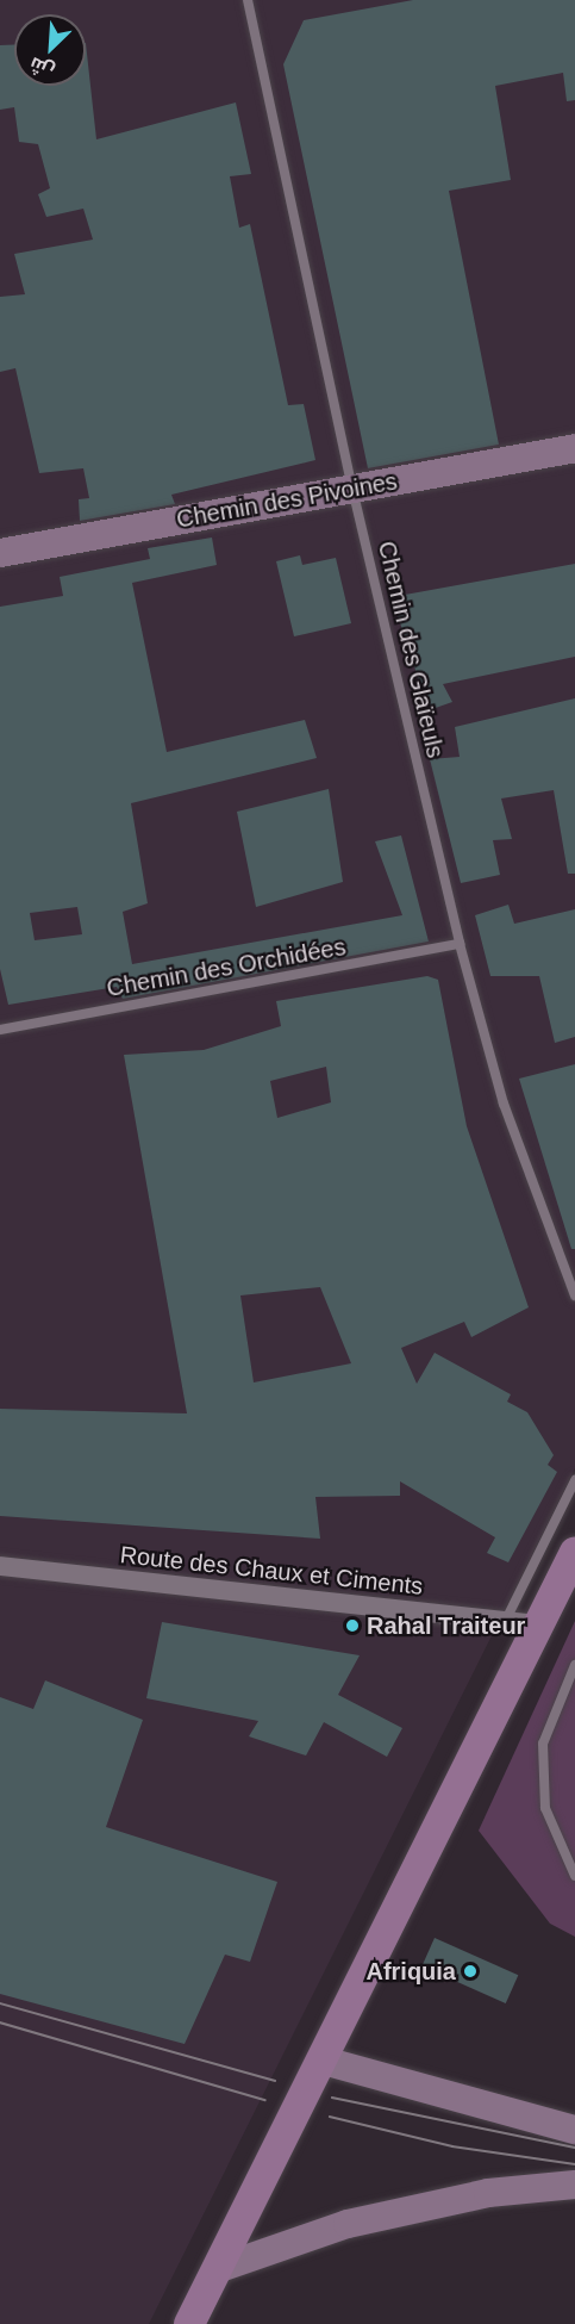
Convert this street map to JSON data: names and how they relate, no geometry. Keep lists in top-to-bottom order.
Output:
{
  "streets": {
    "main road": ["Chemin des Pivoines"],
    "street": ["Route des Chaux et Ciments"],
    "lane": ["Chemin des Glaïeuls", "Chemin des Orchidées"]
  },
  "crossings": [
    ["Chemin des Pivoines", "Chemin des Glaïeuls"],
    ["Chemin des Glaïeuls", "Chemin des Orchidées"]
  ],
  "places": ["Rahal Traiteur", "Afriquia"],
  "north": "bottom left"
}
